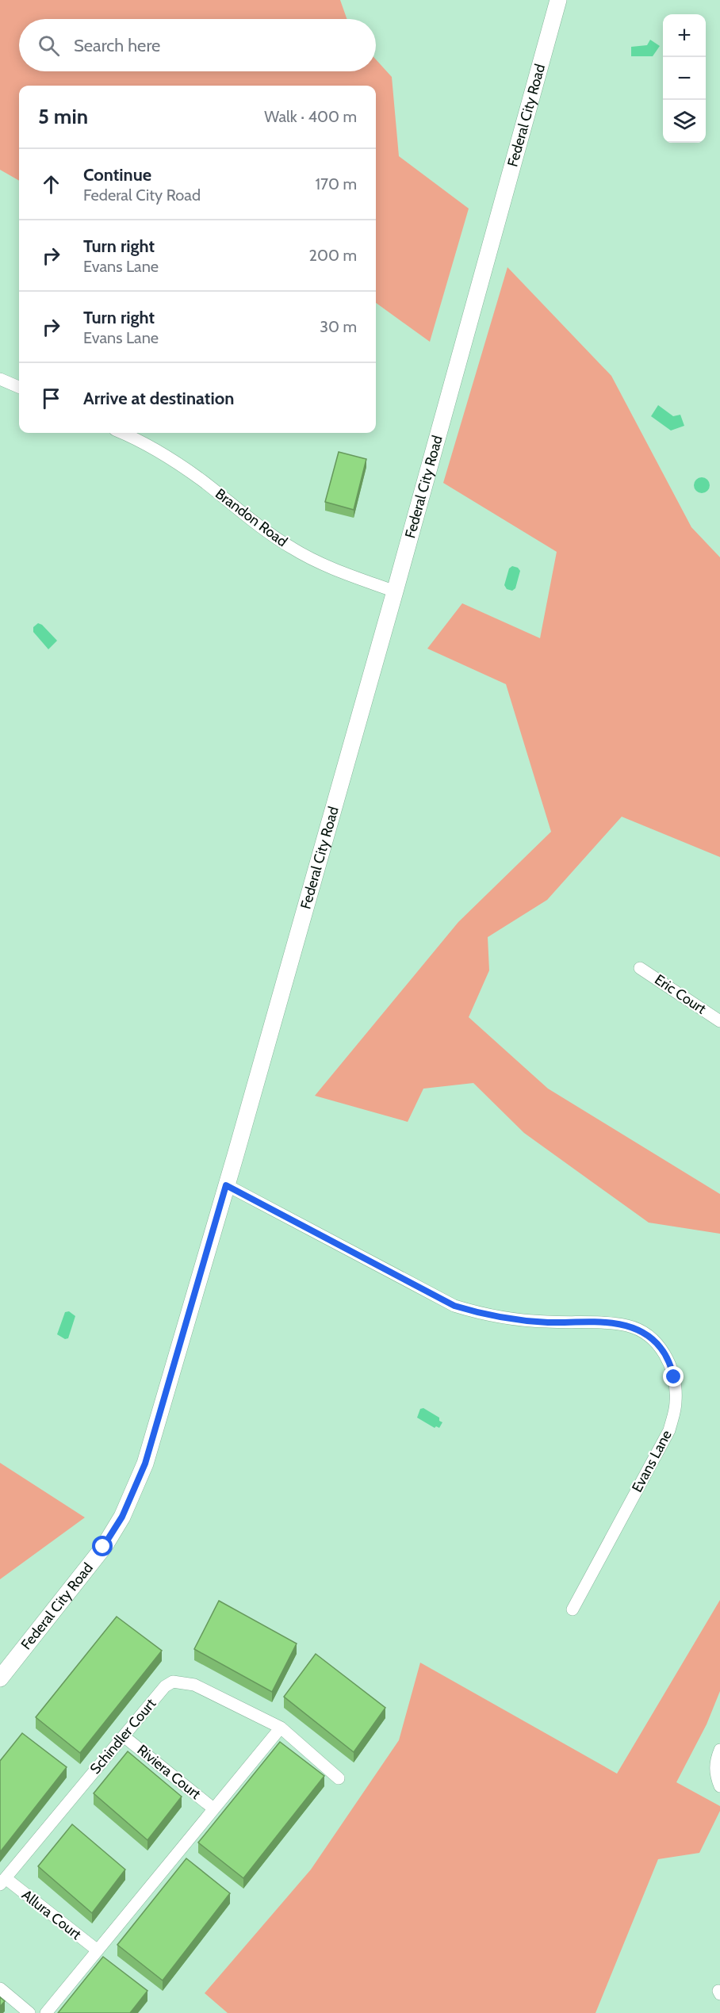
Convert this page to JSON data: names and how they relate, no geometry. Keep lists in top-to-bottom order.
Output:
{
  "streets": {
    "street": [
      "Federal City Road",
      "Brandon Road",
      "Eric Court",
      "Evans Lane",
      "Schindler Court",
      "Riviera Court",
      "Allura Court"
    ]
  },
  "crossings": [
    ["Federal City Road", "Brandon Road"],
    ["Federal City Road", "Evans Lane"],
    ["Schindler Court", "Riviera Court"],
    ["Schindler Court", "Allura Court"]
  ],
  "page": {
    "map_buttons": ["+", "−"],
    "search": "Search here",
    "heading": ["5 min", "Walk · 400 m"],
    "list": [
      ["Continue", "Federal City Road", "170 m"],
      ["Turn right", "Evans Lane", "200 m"],
      ["Turn right", "Evans Lane", "30 m"],
      "Arrive at destination"
    ]
  }
}
